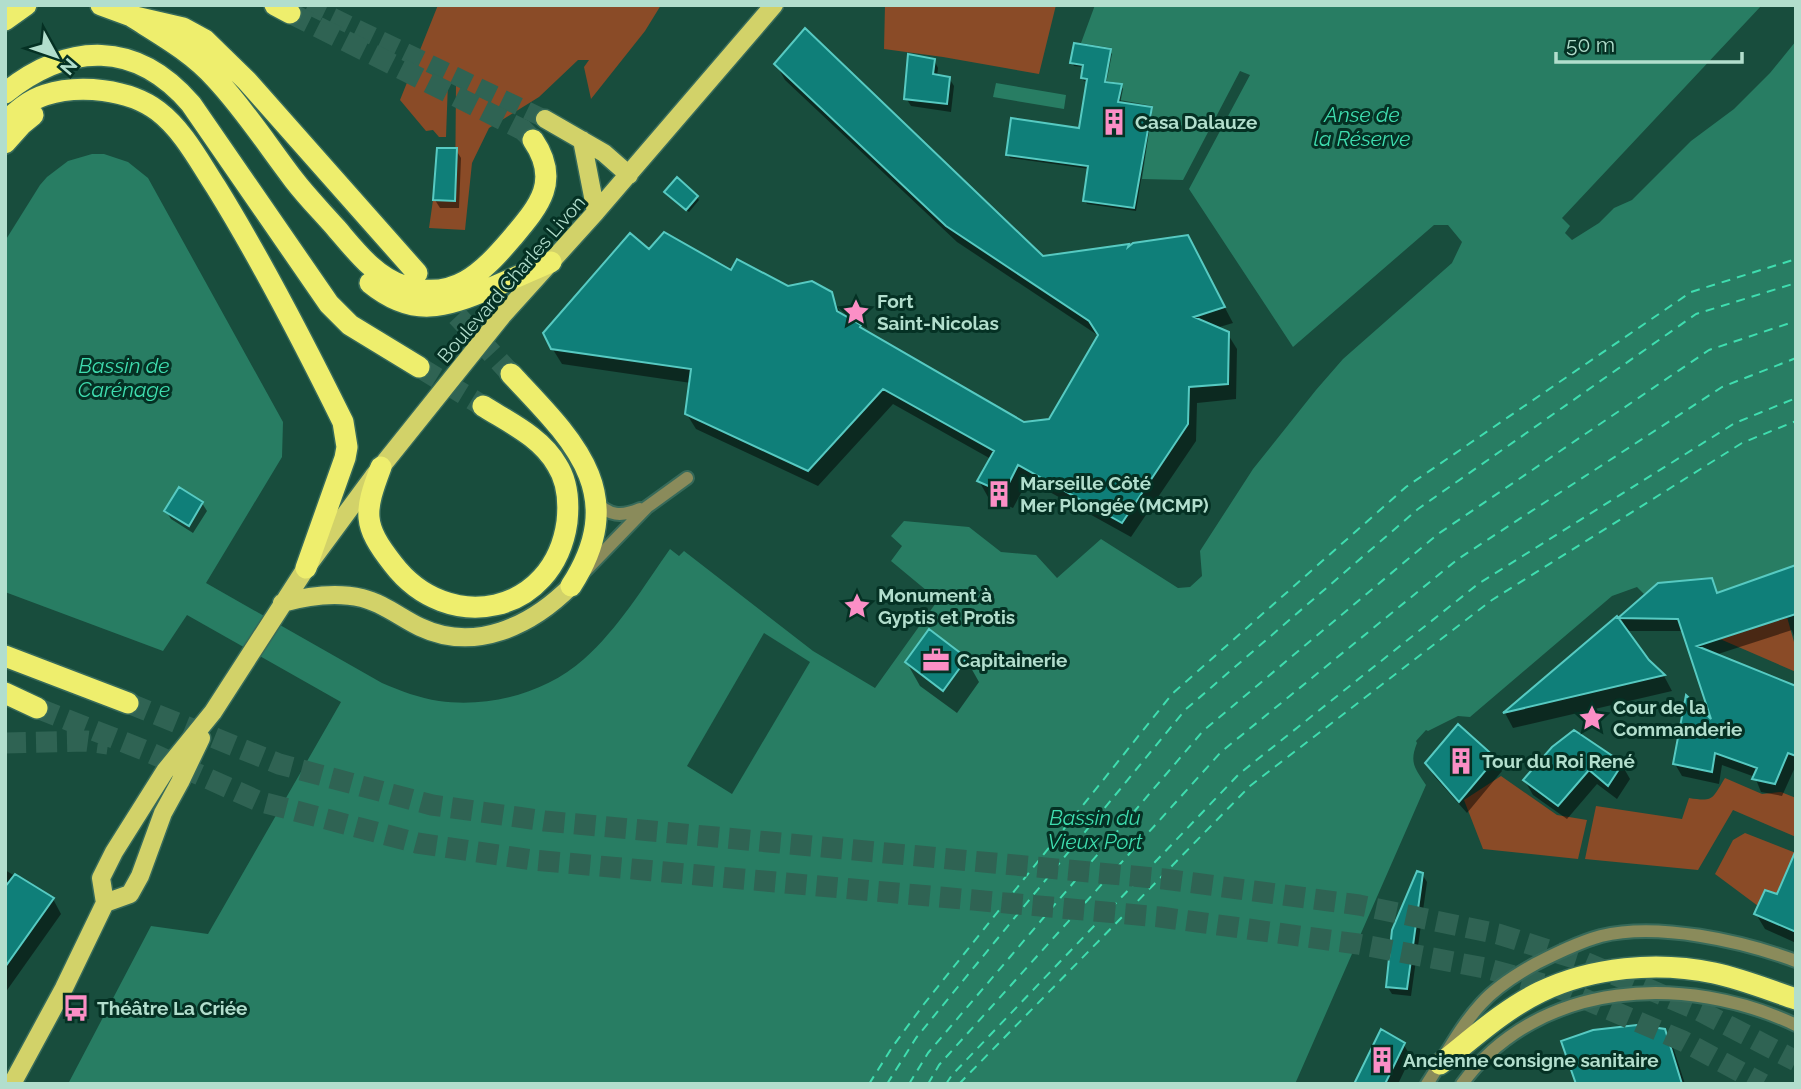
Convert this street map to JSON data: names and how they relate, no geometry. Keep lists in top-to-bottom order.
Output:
{
  "streets": {
    "main road": ["Boulevard Charles Livon"]
  },
  "water": ["Anse de la Réserve", "Bassin de Carénage", "Bassin du Vieux Port"],
  "places": {
    "building": [
      "Casa Dalauze",
      "Marseille Côté Mer Plongée (MCMP)",
      "Tour du Roi René",
      "Ancienne consigne sanitaire"
    ],
    "place": ["Fort Saint-Nicolas", "Monument à Gyptis et Protis", "Cour de la Commanderie"],
    "office": ["Capitainerie"],
    "bus stop": ["Théâtre La Criée"]
  },
  "scale_bar": "50 m",
  "north": "bottom right"
}
